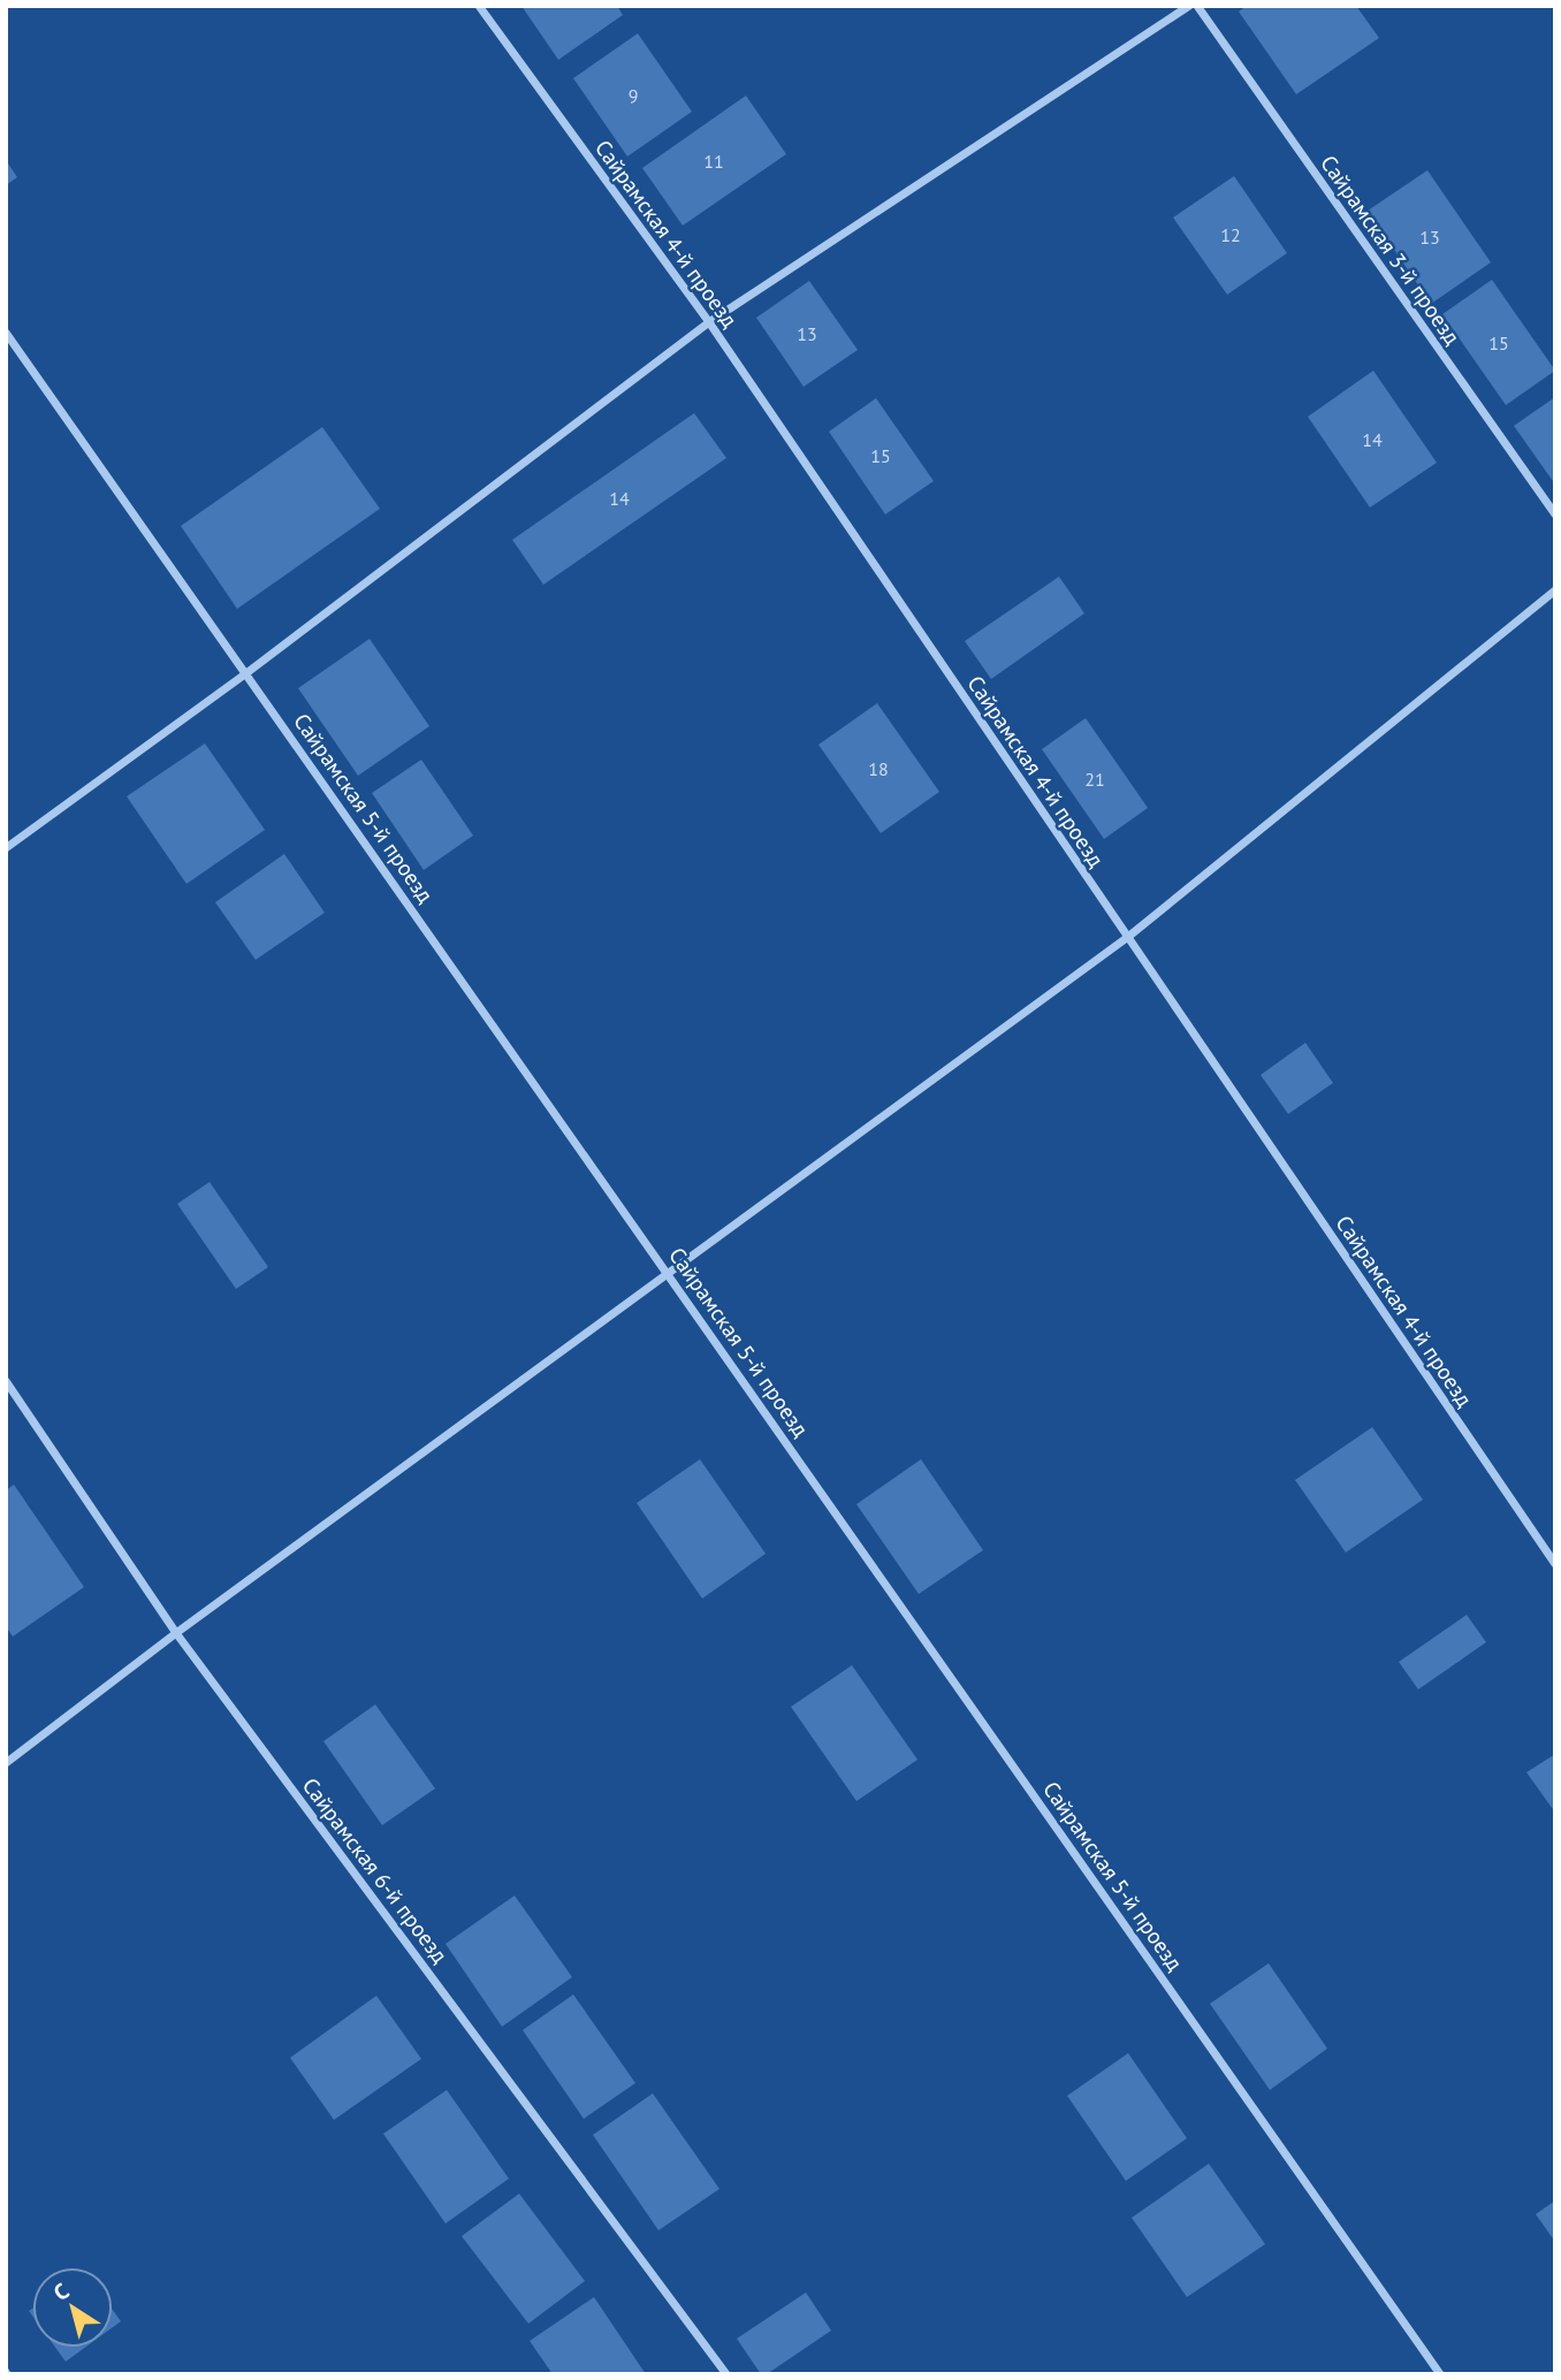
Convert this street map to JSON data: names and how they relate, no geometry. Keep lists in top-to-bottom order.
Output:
{
  "streets": {
    "street": [
      "Сайрамская 4-й проезд",
      "Сайрамская 3-й проезд",
      "Сайрамская 5-й проезд",
      "Сайрамская 6-й проезд"
    ]
  },
  "house_numbers": [
    "9",
    "11",
    "12",
    "13",
    "13",
    "15",
    "14",
    "15",
    "14",
    "18",
    "21"
  ],
  "north": "top left"
}
